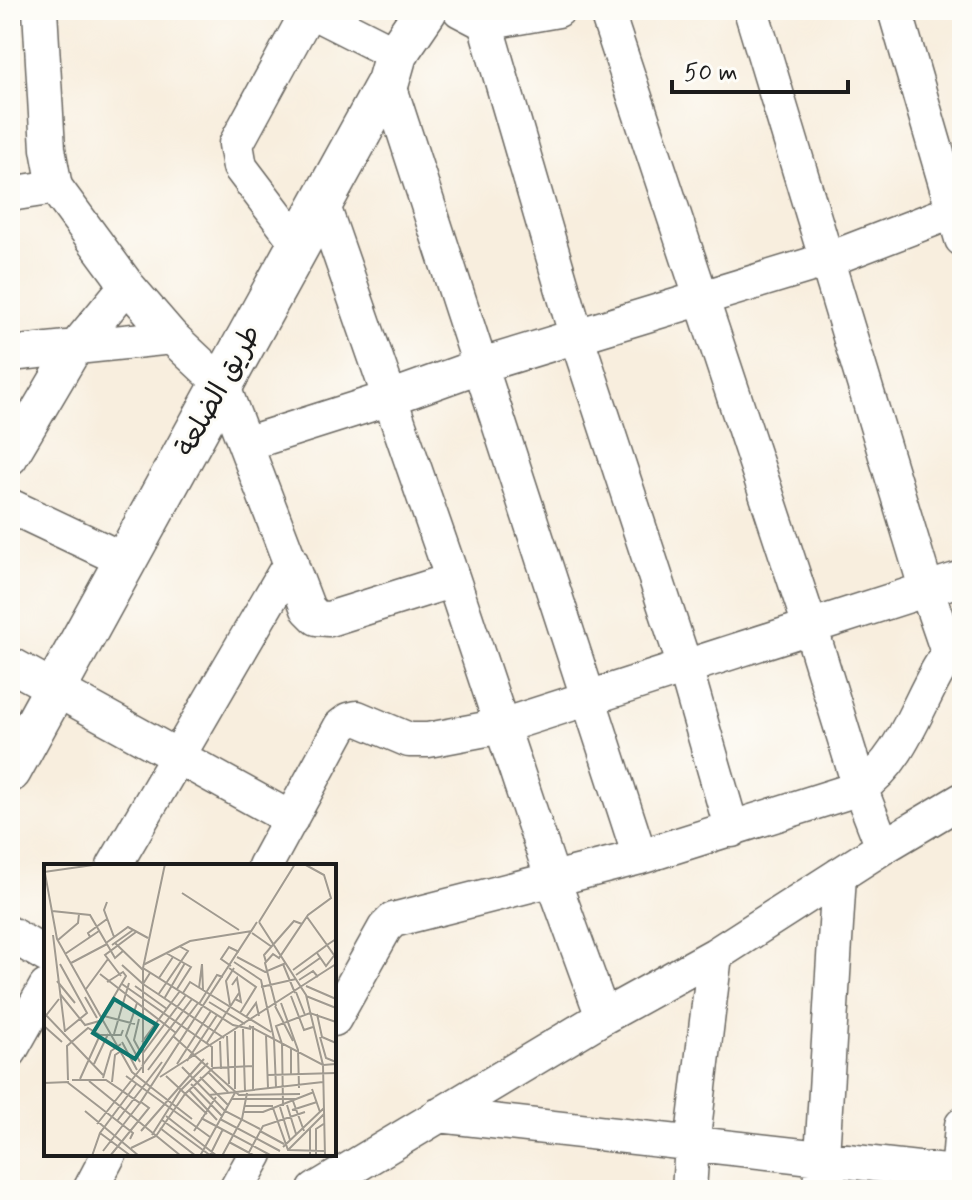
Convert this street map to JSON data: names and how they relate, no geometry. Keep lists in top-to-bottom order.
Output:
{
  "streets": {
    "main road": ["طريق الضلعة"]
  },
  "scale_bar": "50 m"
}
